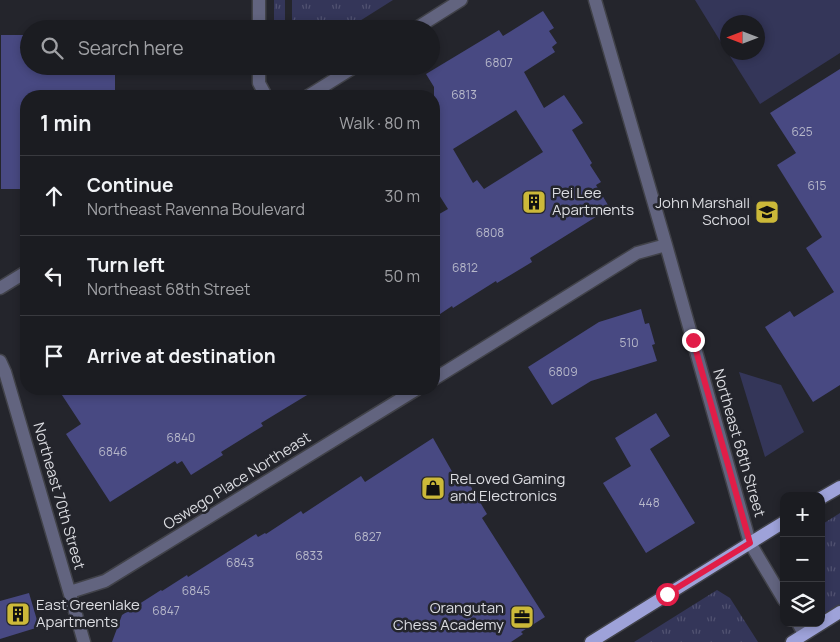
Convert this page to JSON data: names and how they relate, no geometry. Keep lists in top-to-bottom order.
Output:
{
  "streets": {
    "street": ["Northeast 68th Street", "Oswego Place Northeast", "Northeast 70th Street"]
  },
  "crossings": [
    ["Oswego Place Northeast", "Northeast 70th Street"]
  ],
  "places": {
    "building": ["Pei Lee Apartments", "East Greenlake Apartments"],
    "school or university": ["John Marshall School"],
    "shop": ["ReLoved Gaming and Electronics"],
    "office": ["Orangutan Chess Academy"]
  },
  "house_numbers": [
    "6807",
    "6813",
    "625",
    "615",
    "6808",
    "6812",
    "510",
    "6809",
    "6840",
    "6846",
    "448",
    "6827",
    "6833",
    "6843",
    "6845",
    "6847"
  ],
  "north": "left",
  "page": {
    "search": "Search here",
    "heading": ["1 min", "Walk · 80 m"],
    "list": [
      ["Continue", "Northeast Ravenna Boulevard", "30 m"],
      ["Turn left", "Northeast 68th Street", "50 m"],
      "Arrive at destination"
    ],
    "map_buttons": ["+", "−"]
  }
}
